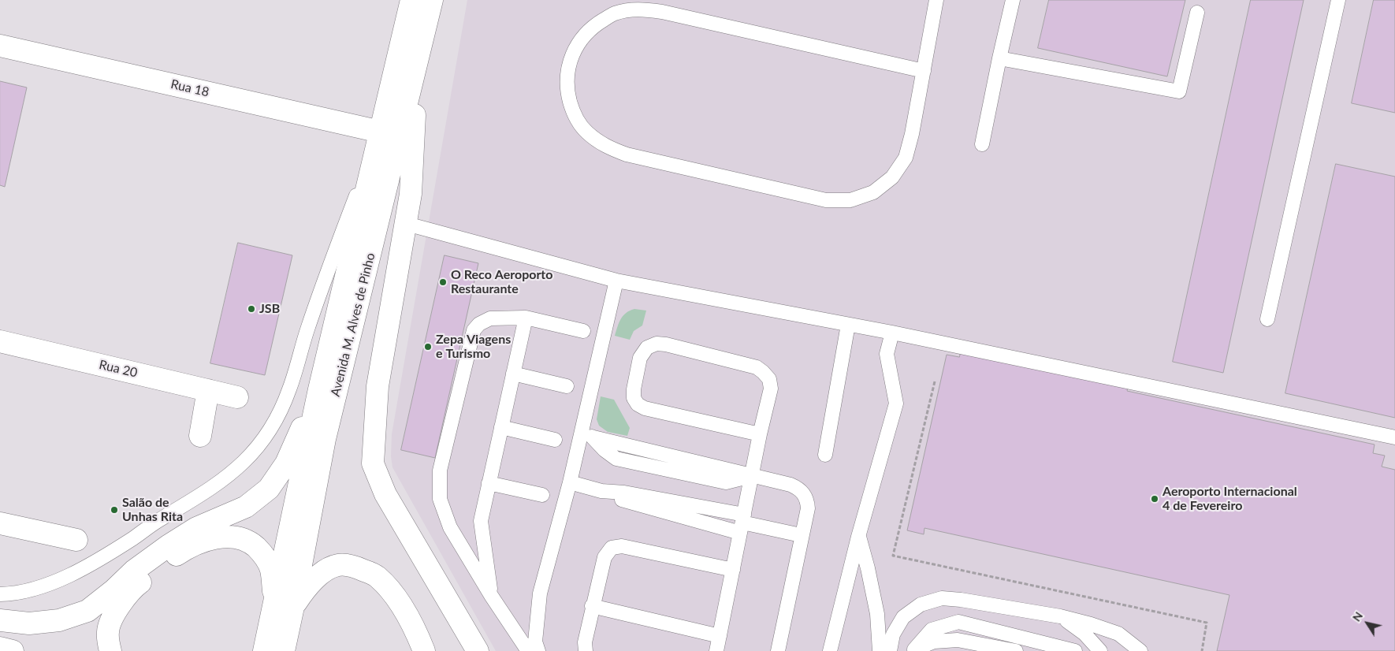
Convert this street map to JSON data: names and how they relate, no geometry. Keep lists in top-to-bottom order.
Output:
{
  "streets": {
    "main road": ["Rua 18", "Avenida M. Alves de Pinho", "Rua 20"]
  },
  "crossings": [
    ["Rua 18", "Avenida M. Alves de Pinho"]
  ],
  "places": [
    "O Reco Aeroporto Restaurante",
    "JSB",
    "Zepa Viagens e Turismo",
    "Aeroporto Internacional 4 de Fevereiro",
    "Salão de Unhas Rita"
  ],
  "north": "top left"
}
